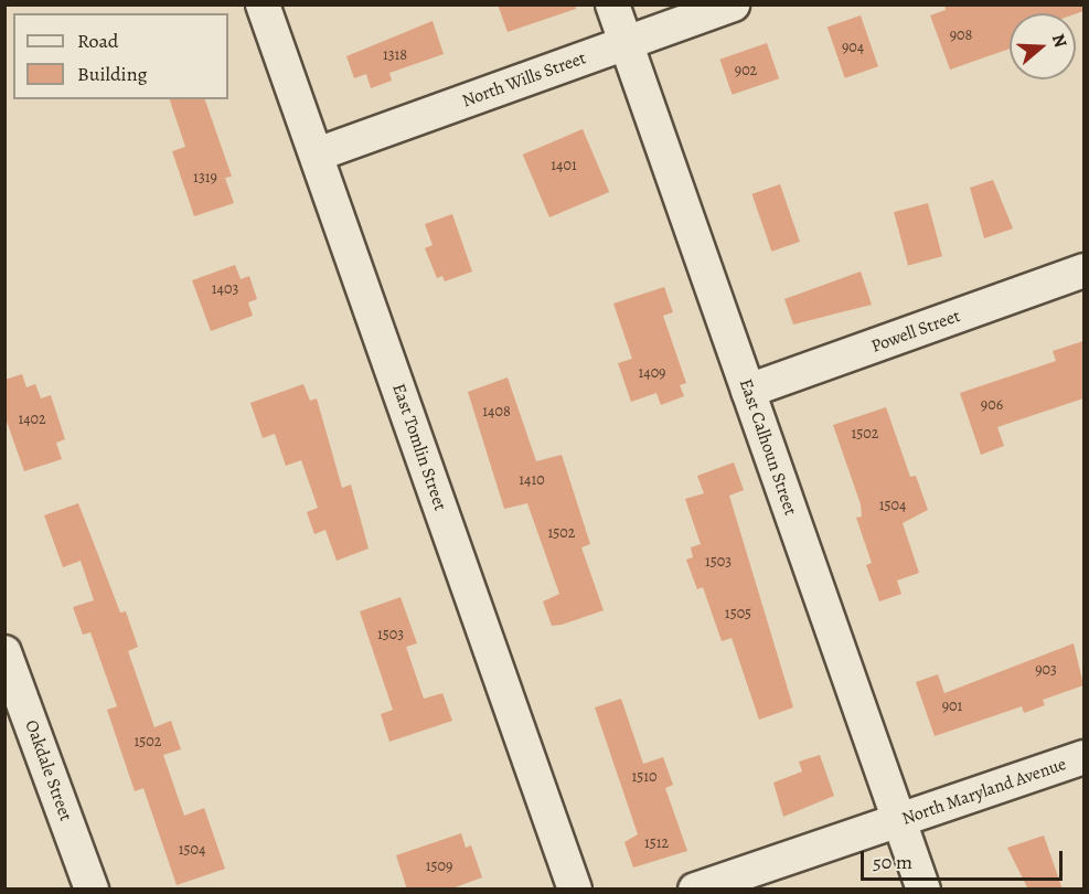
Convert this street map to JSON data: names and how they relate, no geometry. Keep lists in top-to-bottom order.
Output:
{
  "streets": {
    "street": [
      "North Wills Street",
      "Powell Street",
      "East Tomlin Street",
      "East Calhoun Street",
      "Oakdale Street",
      "North Maryland Avenue"
    ]
  },
  "crossings": [
    ["North Wills Street", "East Tomlin Street"],
    ["North Wills Street", "East Calhoun Street"],
    ["Powell Street", "East Calhoun Street"],
    ["East Calhoun Street", "North Maryland Avenue"]
  ],
  "house_numbers": [
    "908",
    "904",
    "1318",
    "902",
    "1401",
    "1319",
    "1403",
    "1409",
    "906",
    "1408",
    "1402",
    "1502",
    "1410",
    "1504",
    "1502",
    "1503",
    "1505",
    "1503",
    "903",
    "901",
    "1502",
    "1510",
    "1512",
    "1504",
    "1509"
  ],
  "legend": ["Road", "Building"],
  "scale_bar": "50 m",
  "north": "right"
}
